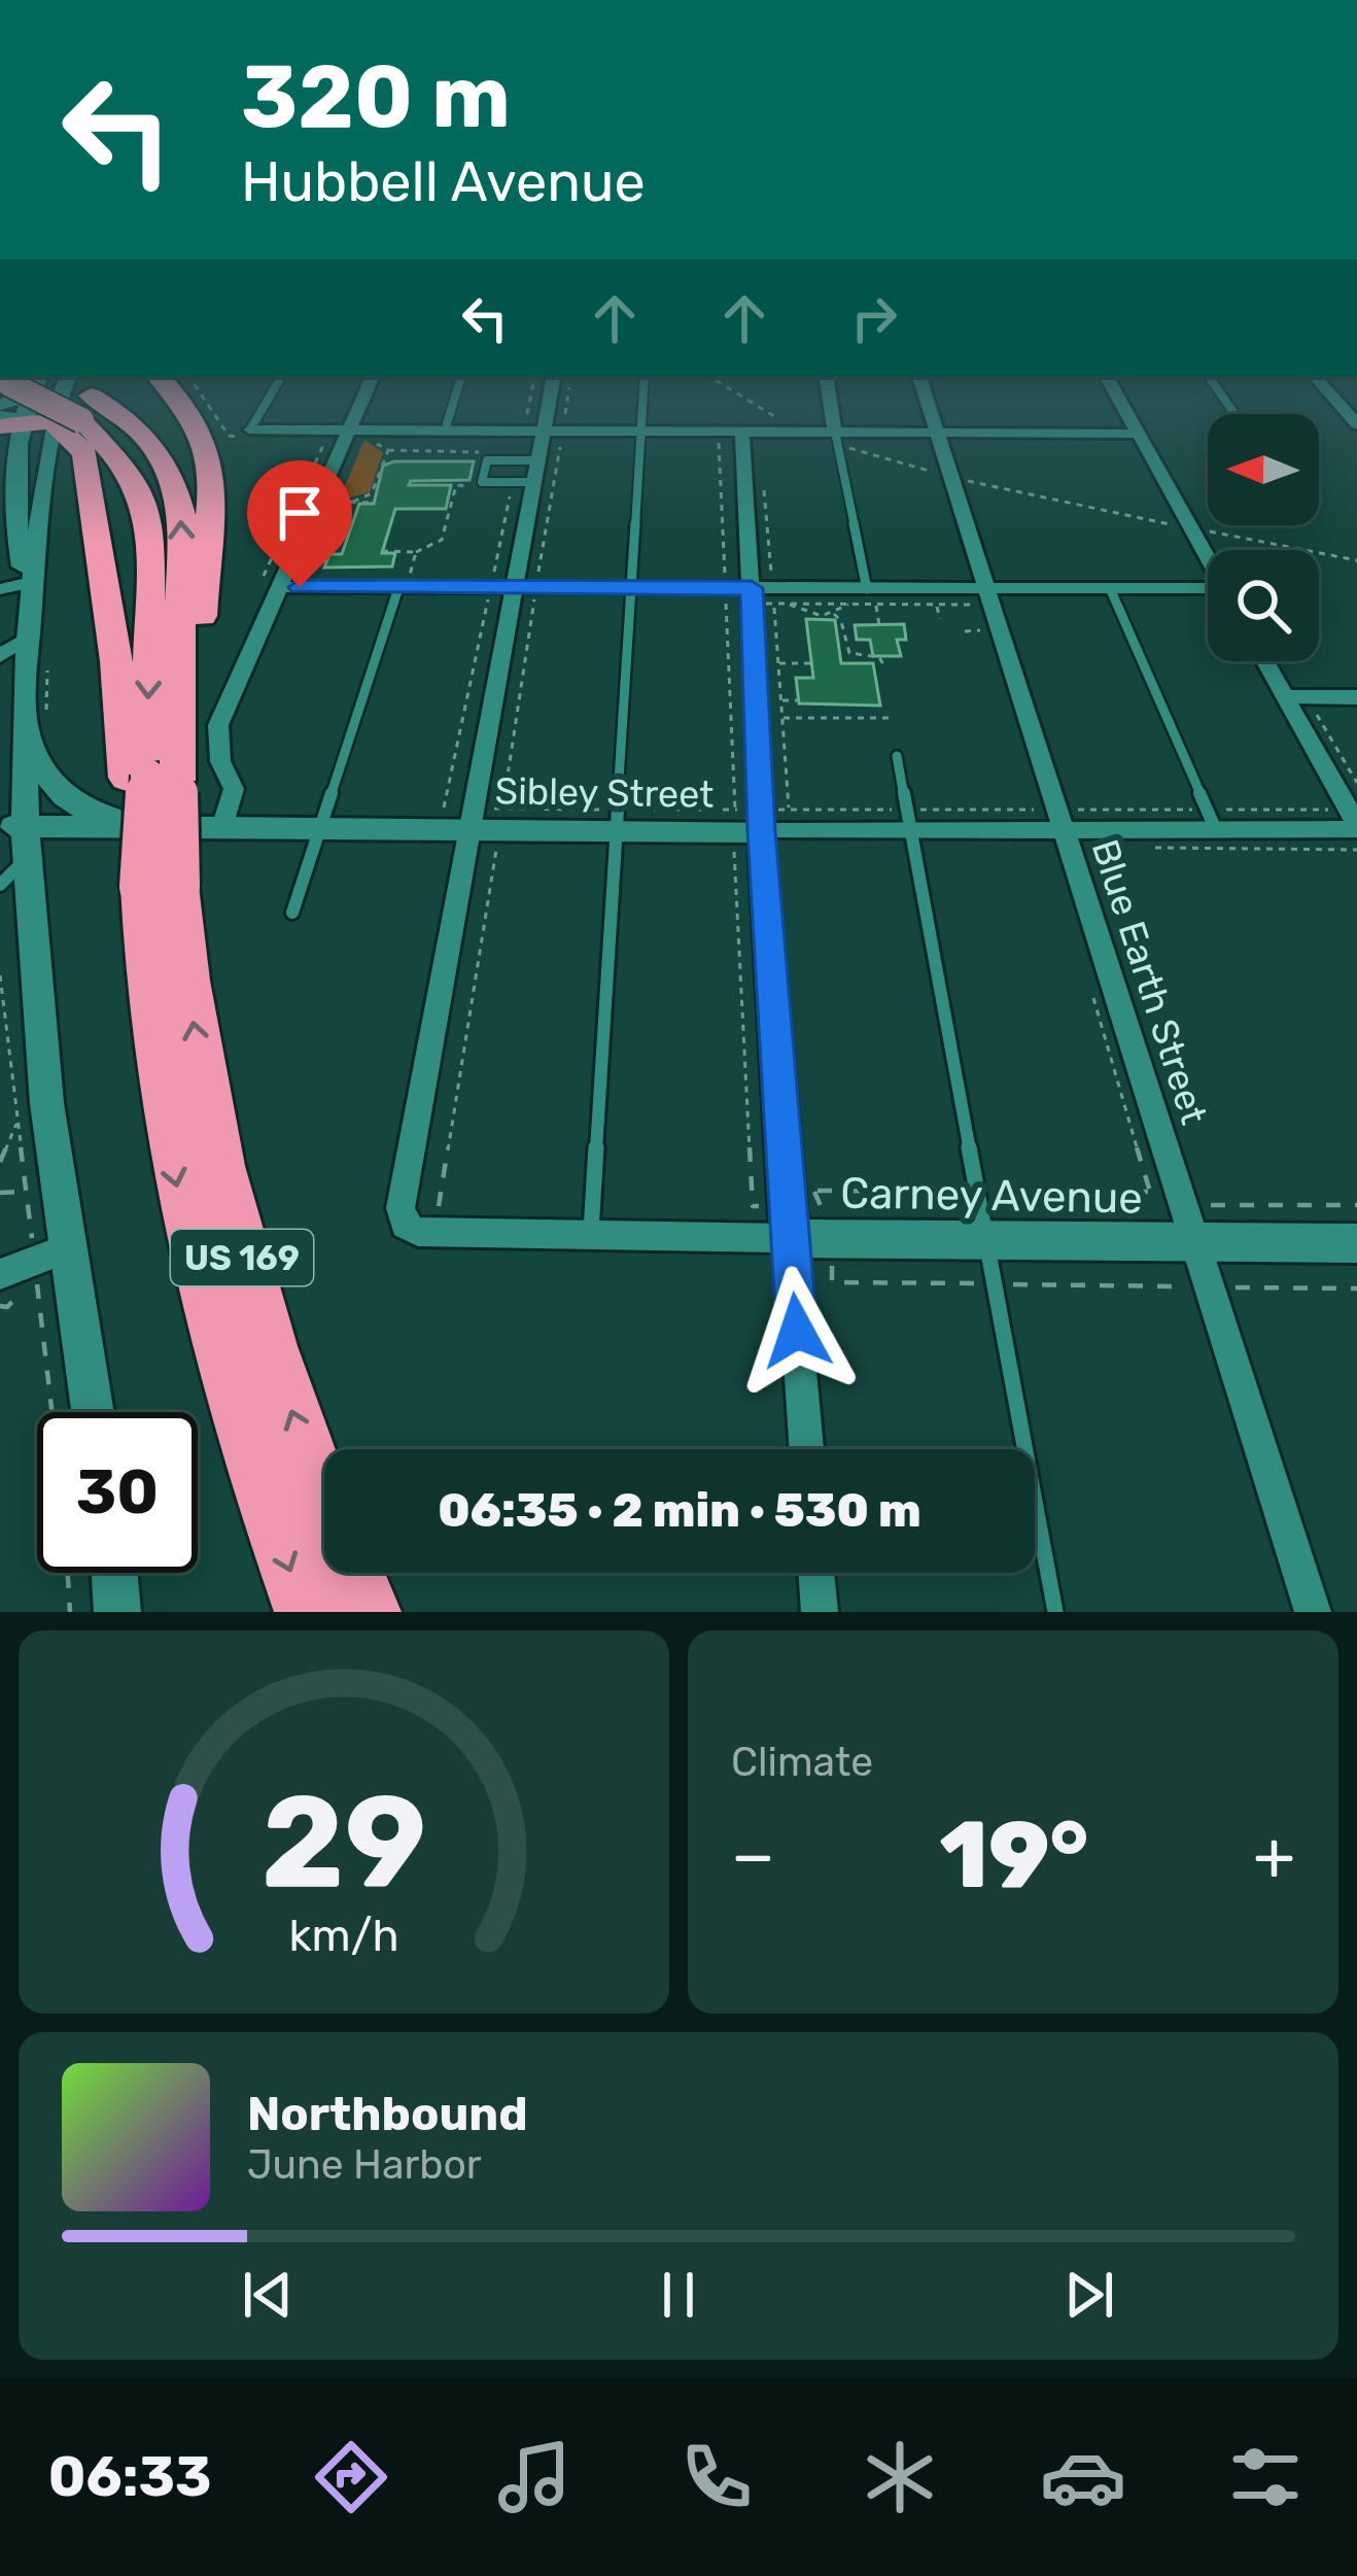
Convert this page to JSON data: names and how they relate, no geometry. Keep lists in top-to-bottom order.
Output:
{
  "streets": {
    "highway": ["US 169"],
    "main road": ["Sibley Street", "Carney Avenue"],
    "street": ["Blue Earth Street"]
  },
  "crossings": [
    ["Sibley Street", "Blue Earth Street"],
    ["Sibley Street", "Carney Avenue"],
    ["Blue Earth Street", "Carney Avenue"]
  ],
  "north": "left",
  "page": {
    "turn": ["320 m", "Hubbell Avenue"],
    "limit": "30",
    "trip": "06:35 · 2 min · 530 m",
    "tile": "Climate",
    "heat": ["−", "19°", "+"],
    "song": ["Northbound", "June Harbor"],
    "tabs": "06:33",
    "gauge": ["29", "km/h"]
  }
}
